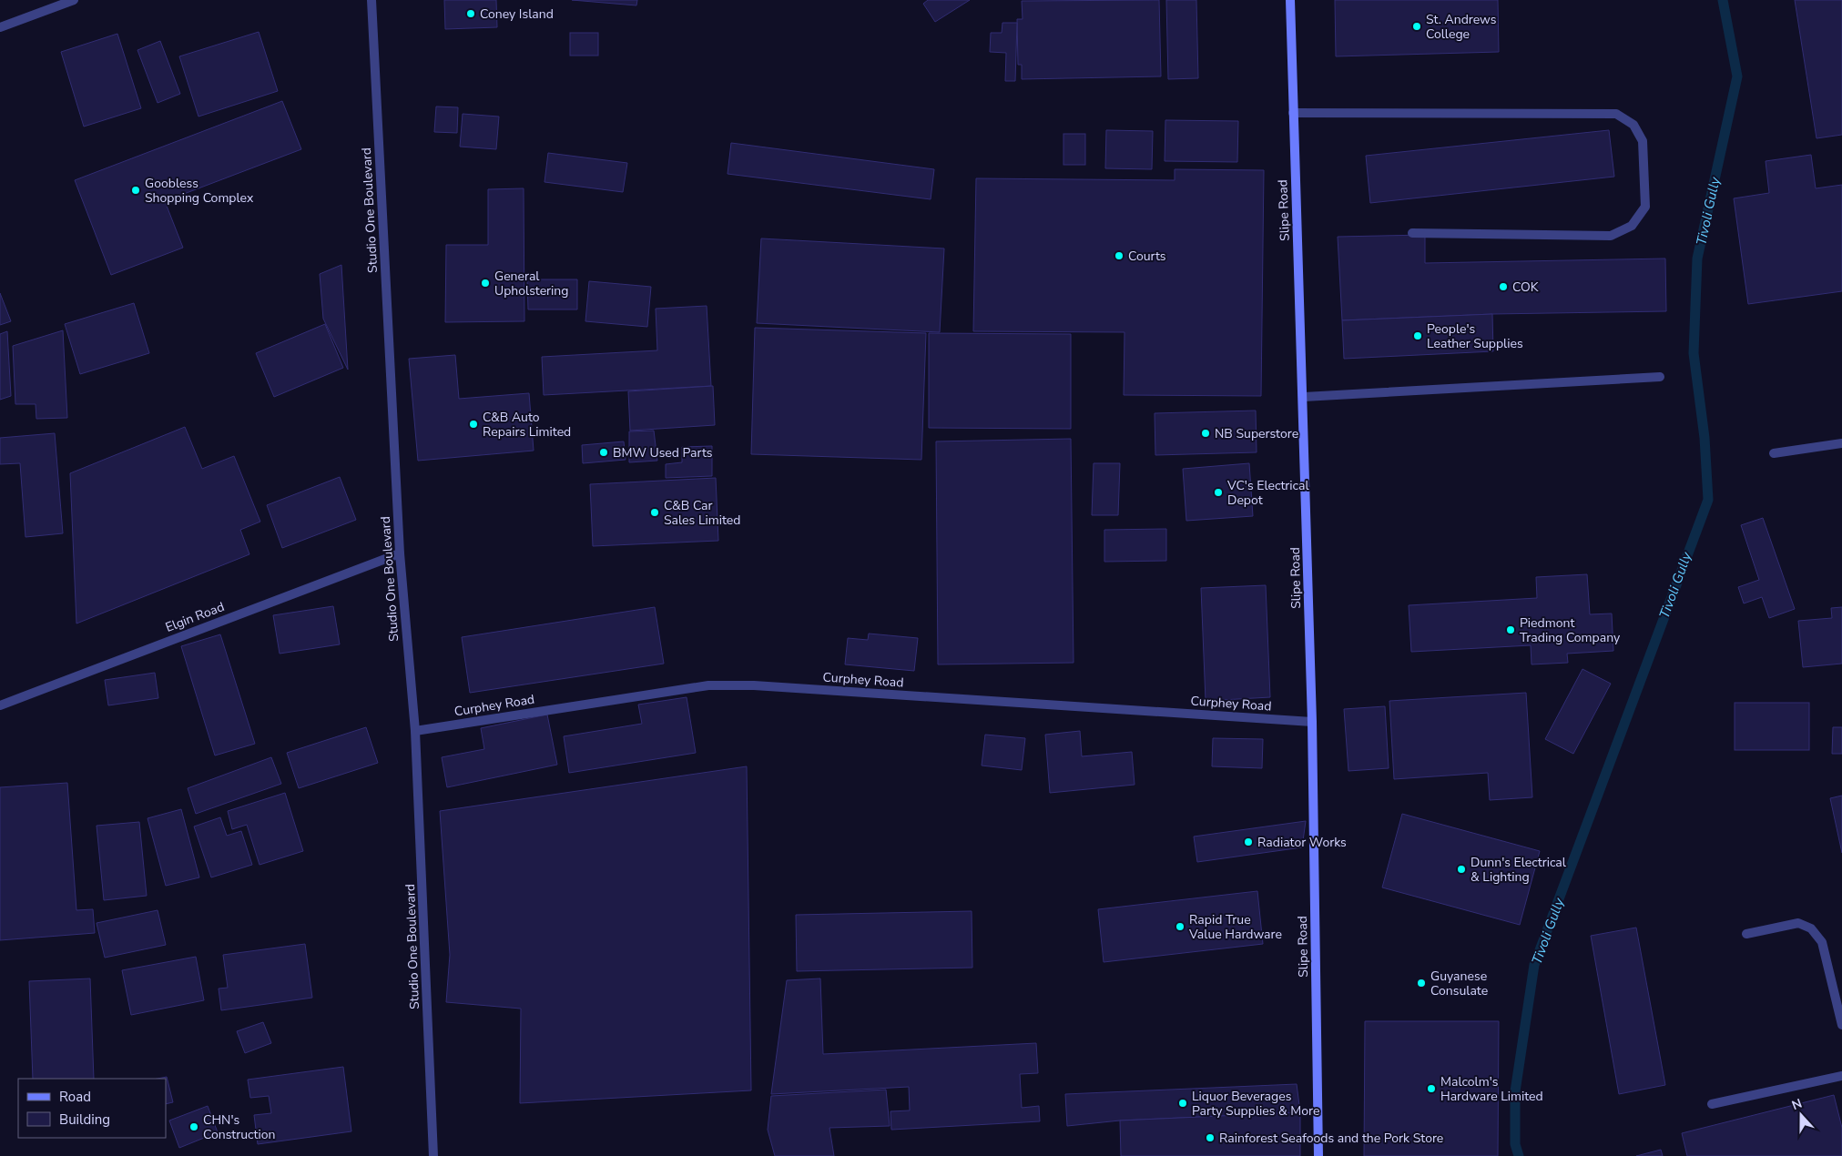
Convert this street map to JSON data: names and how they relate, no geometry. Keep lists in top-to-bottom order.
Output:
{
  "streets": {
    "main road": ["Slipe Road"],
    "street": ["Studio One Boulevard", "Elgin Road", "Curphey Road"]
  },
  "crossings": [
    ["Studio One Boulevard", "Elgin Road"],
    ["Studio One Boulevard", "Curphey Road"],
    ["Slipe Road", "Curphey Road"]
  ],
  "water": ["Tivoli Gully"],
  "places": [
    "Coney Island",
    "St. Andrews College",
    "Goobless Shopping Complex",
    "Courts",
    "General Upholstering",
    "COK",
    "People's Leather Supplies",
    "C&B Auto Repairs Limited",
    "NB Superstore",
    "BMW Used Parts",
    "VC's Electrical Depot",
    "C&B Car Sales Limited",
    "Piedmont Trading Company",
    "Radiator Works",
    "Dunn's Electrical & Lighting",
    "Rapid True Value Hardware",
    "Guyanese Consulate",
    "Malcolm's Hardware Limited",
    "Liquor Beverages Party Supplies & More",
    "CHN's Construction",
    "Rainforest Seafoods and the Pork Store"
  ],
  "legend": ["Road", "Building"],
  "north": "top"
}
